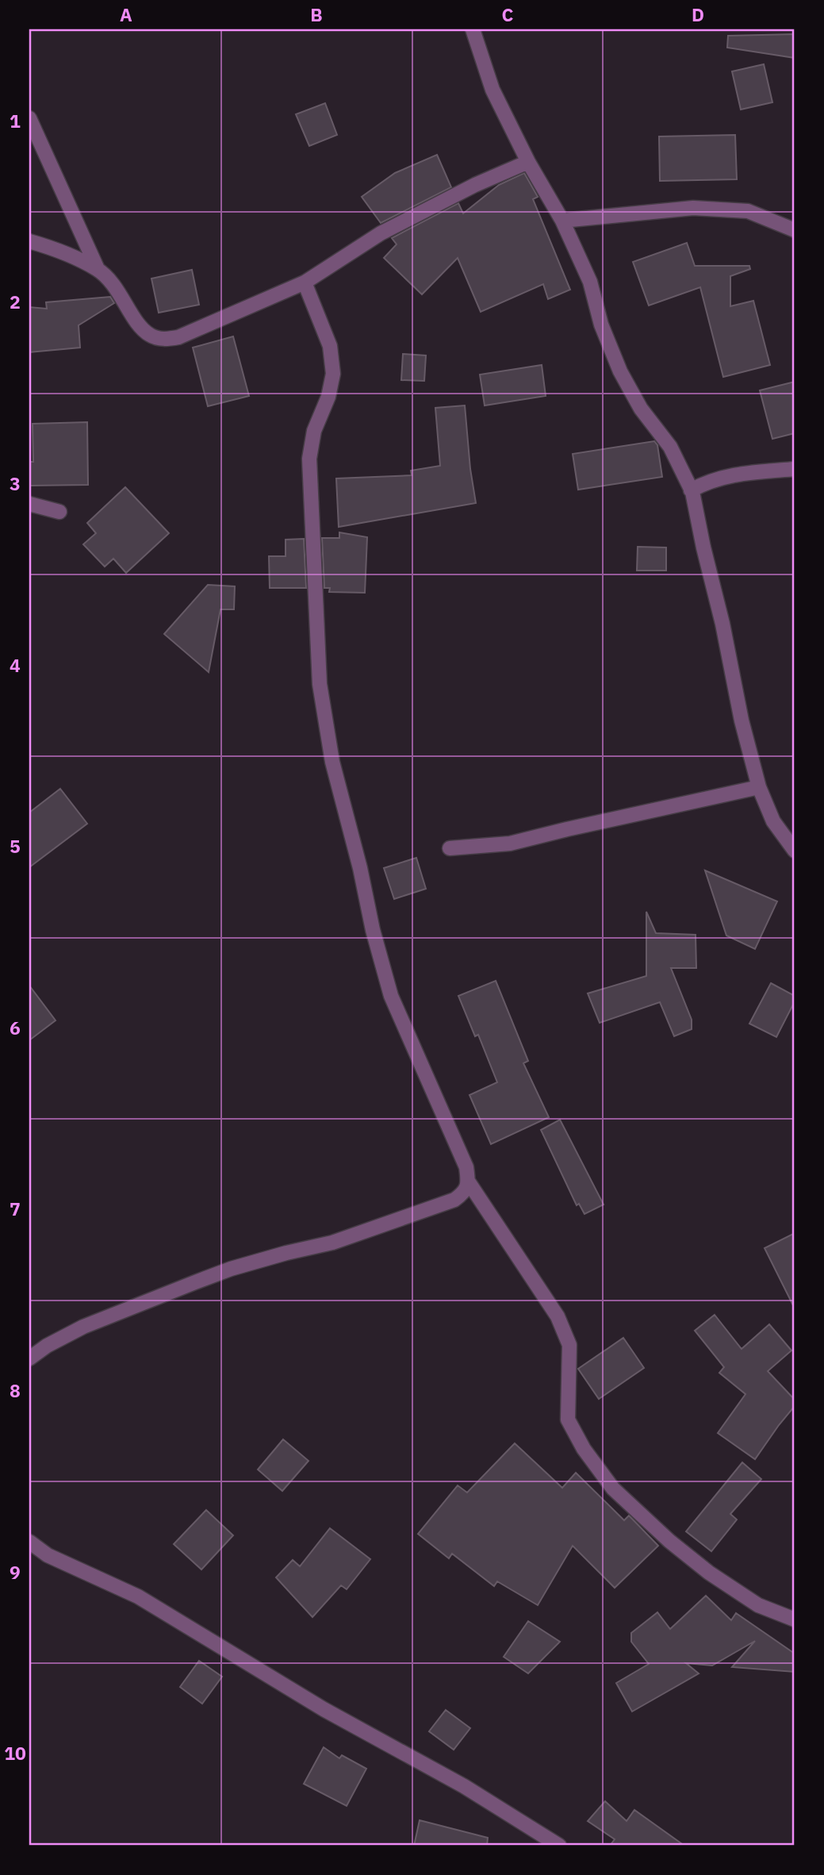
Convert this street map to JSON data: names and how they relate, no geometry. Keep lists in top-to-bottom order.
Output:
{
  "grid": {
    "columns": [
      "A",
      "B",
      "C",
      "D"
    ],
    "rows": [
      "1",
      "2",
      "3",
      "4",
      "5",
      "6",
      "7",
      "8",
      "9",
      "10"
    ]
  }
}
